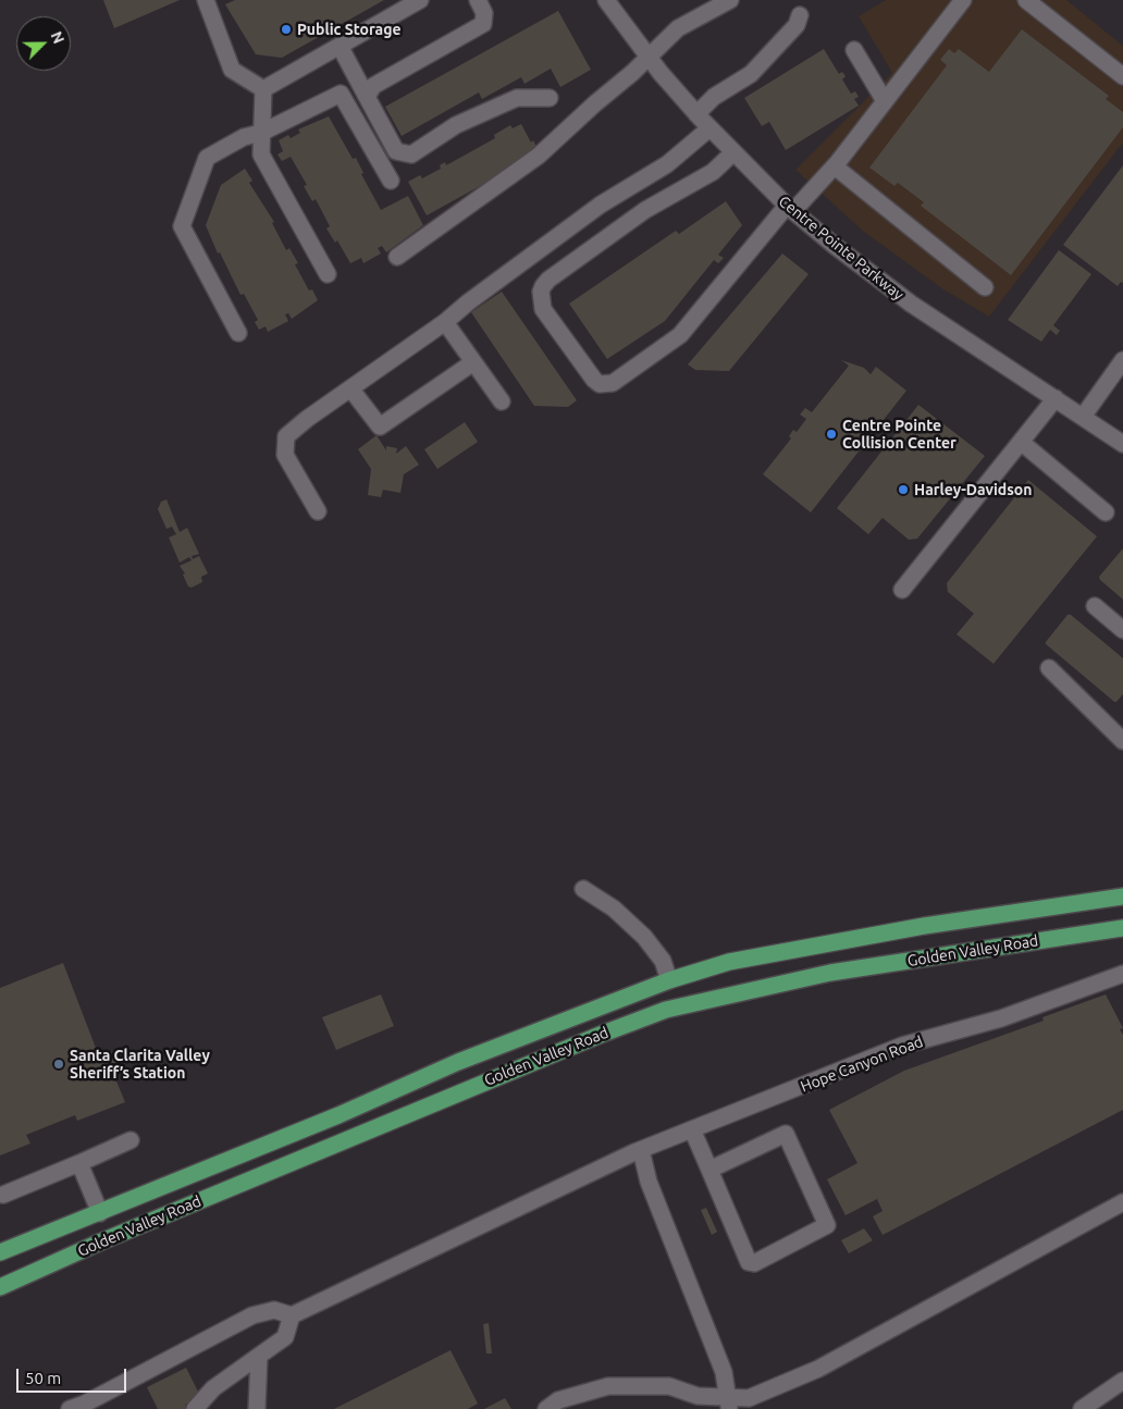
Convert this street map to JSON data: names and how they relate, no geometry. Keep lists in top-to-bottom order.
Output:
{
  "streets": {
    "main road": ["Golden Valley Road"],
    "street": ["Centre Pointe Parkway", "Hope Canyon Road"]
  },
  "places": [
    "Public Storage",
    "Centre Pointe Collision Center",
    "Harley-Davidson",
    "Santa Clarita Valley Sheriff’s Station"
  ],
  "scale_bar": "50 m",
  "north": "top right"
}
